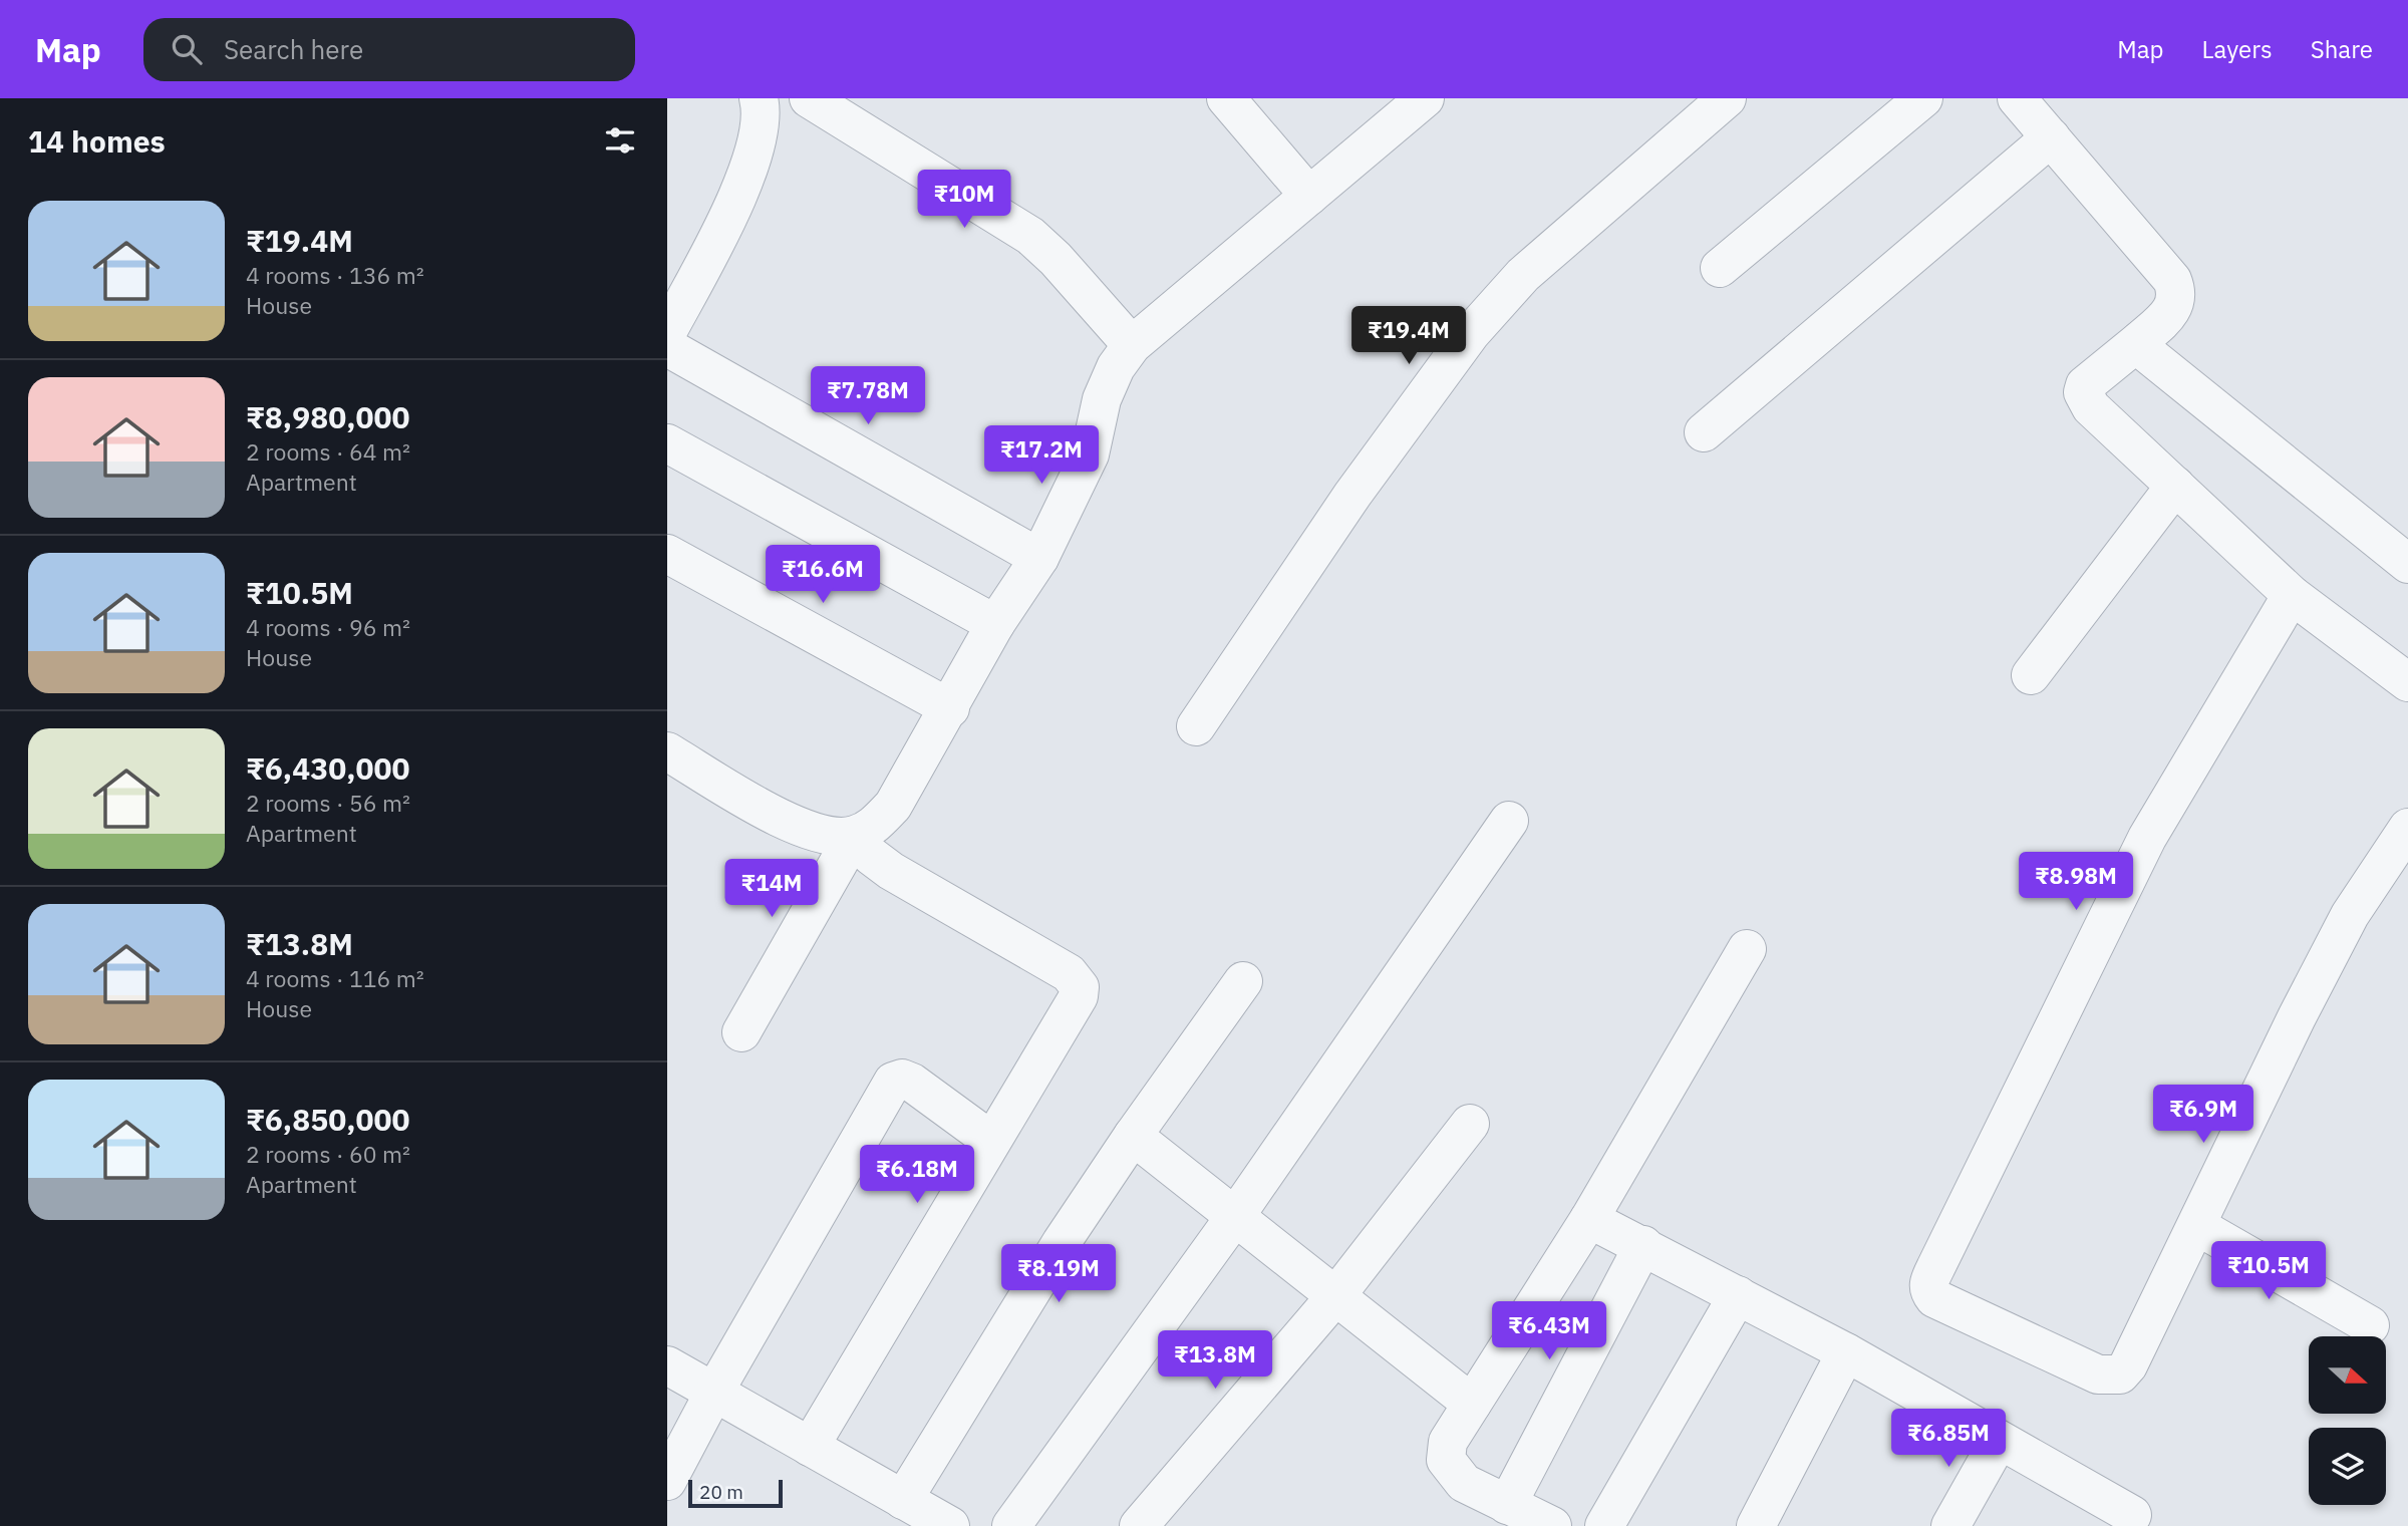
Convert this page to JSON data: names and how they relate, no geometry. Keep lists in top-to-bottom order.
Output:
{
  "scale_bar": "20 m",
  "north": "right",
  "page": {
    "header": "Map",
    "search": "Search here",
    "nav": ["Map", "Layers", "Share"],
    "heading": "14 homes",
    "price": [
      "₹10M",
      "₹19.4M",
      "₹7.78M",
      "₹17.2M",
      "₹16.6M",
      "₹8.98M",
      "₹14M",
      "₹6.9M",
      "₹6.18M",
      "₹10.5M",
      "₹8.19M",
      "₹6.43M",
      "₹13.8M",
      "₹6.85M"
    ],
    "list": [
      {
        "name": "₹19.4M",
        "note": "4 rooms · 136 m² · House"
      },
      {
        "name": "₹8,980,000",
        "note": "2 rooms · 64 m² · Apartment"
      },
      {
        "name": "₹10.5M",
        "note": "4 rooms · 96 m² · House"
      },
      {
        "name": "₹6,430,000",
        "note": "2 rooms · 56 m² · Apartment"
      },
      {
        "name": "₹13.8M",
        "note": "4 rooms · 116 m² · House"
      },
      {
        "name": "₹6,850,000",
        "note": "2 rooms · 60 m² · Apartment"
      }
    ],
    "scale": "20 m"
  }
}
